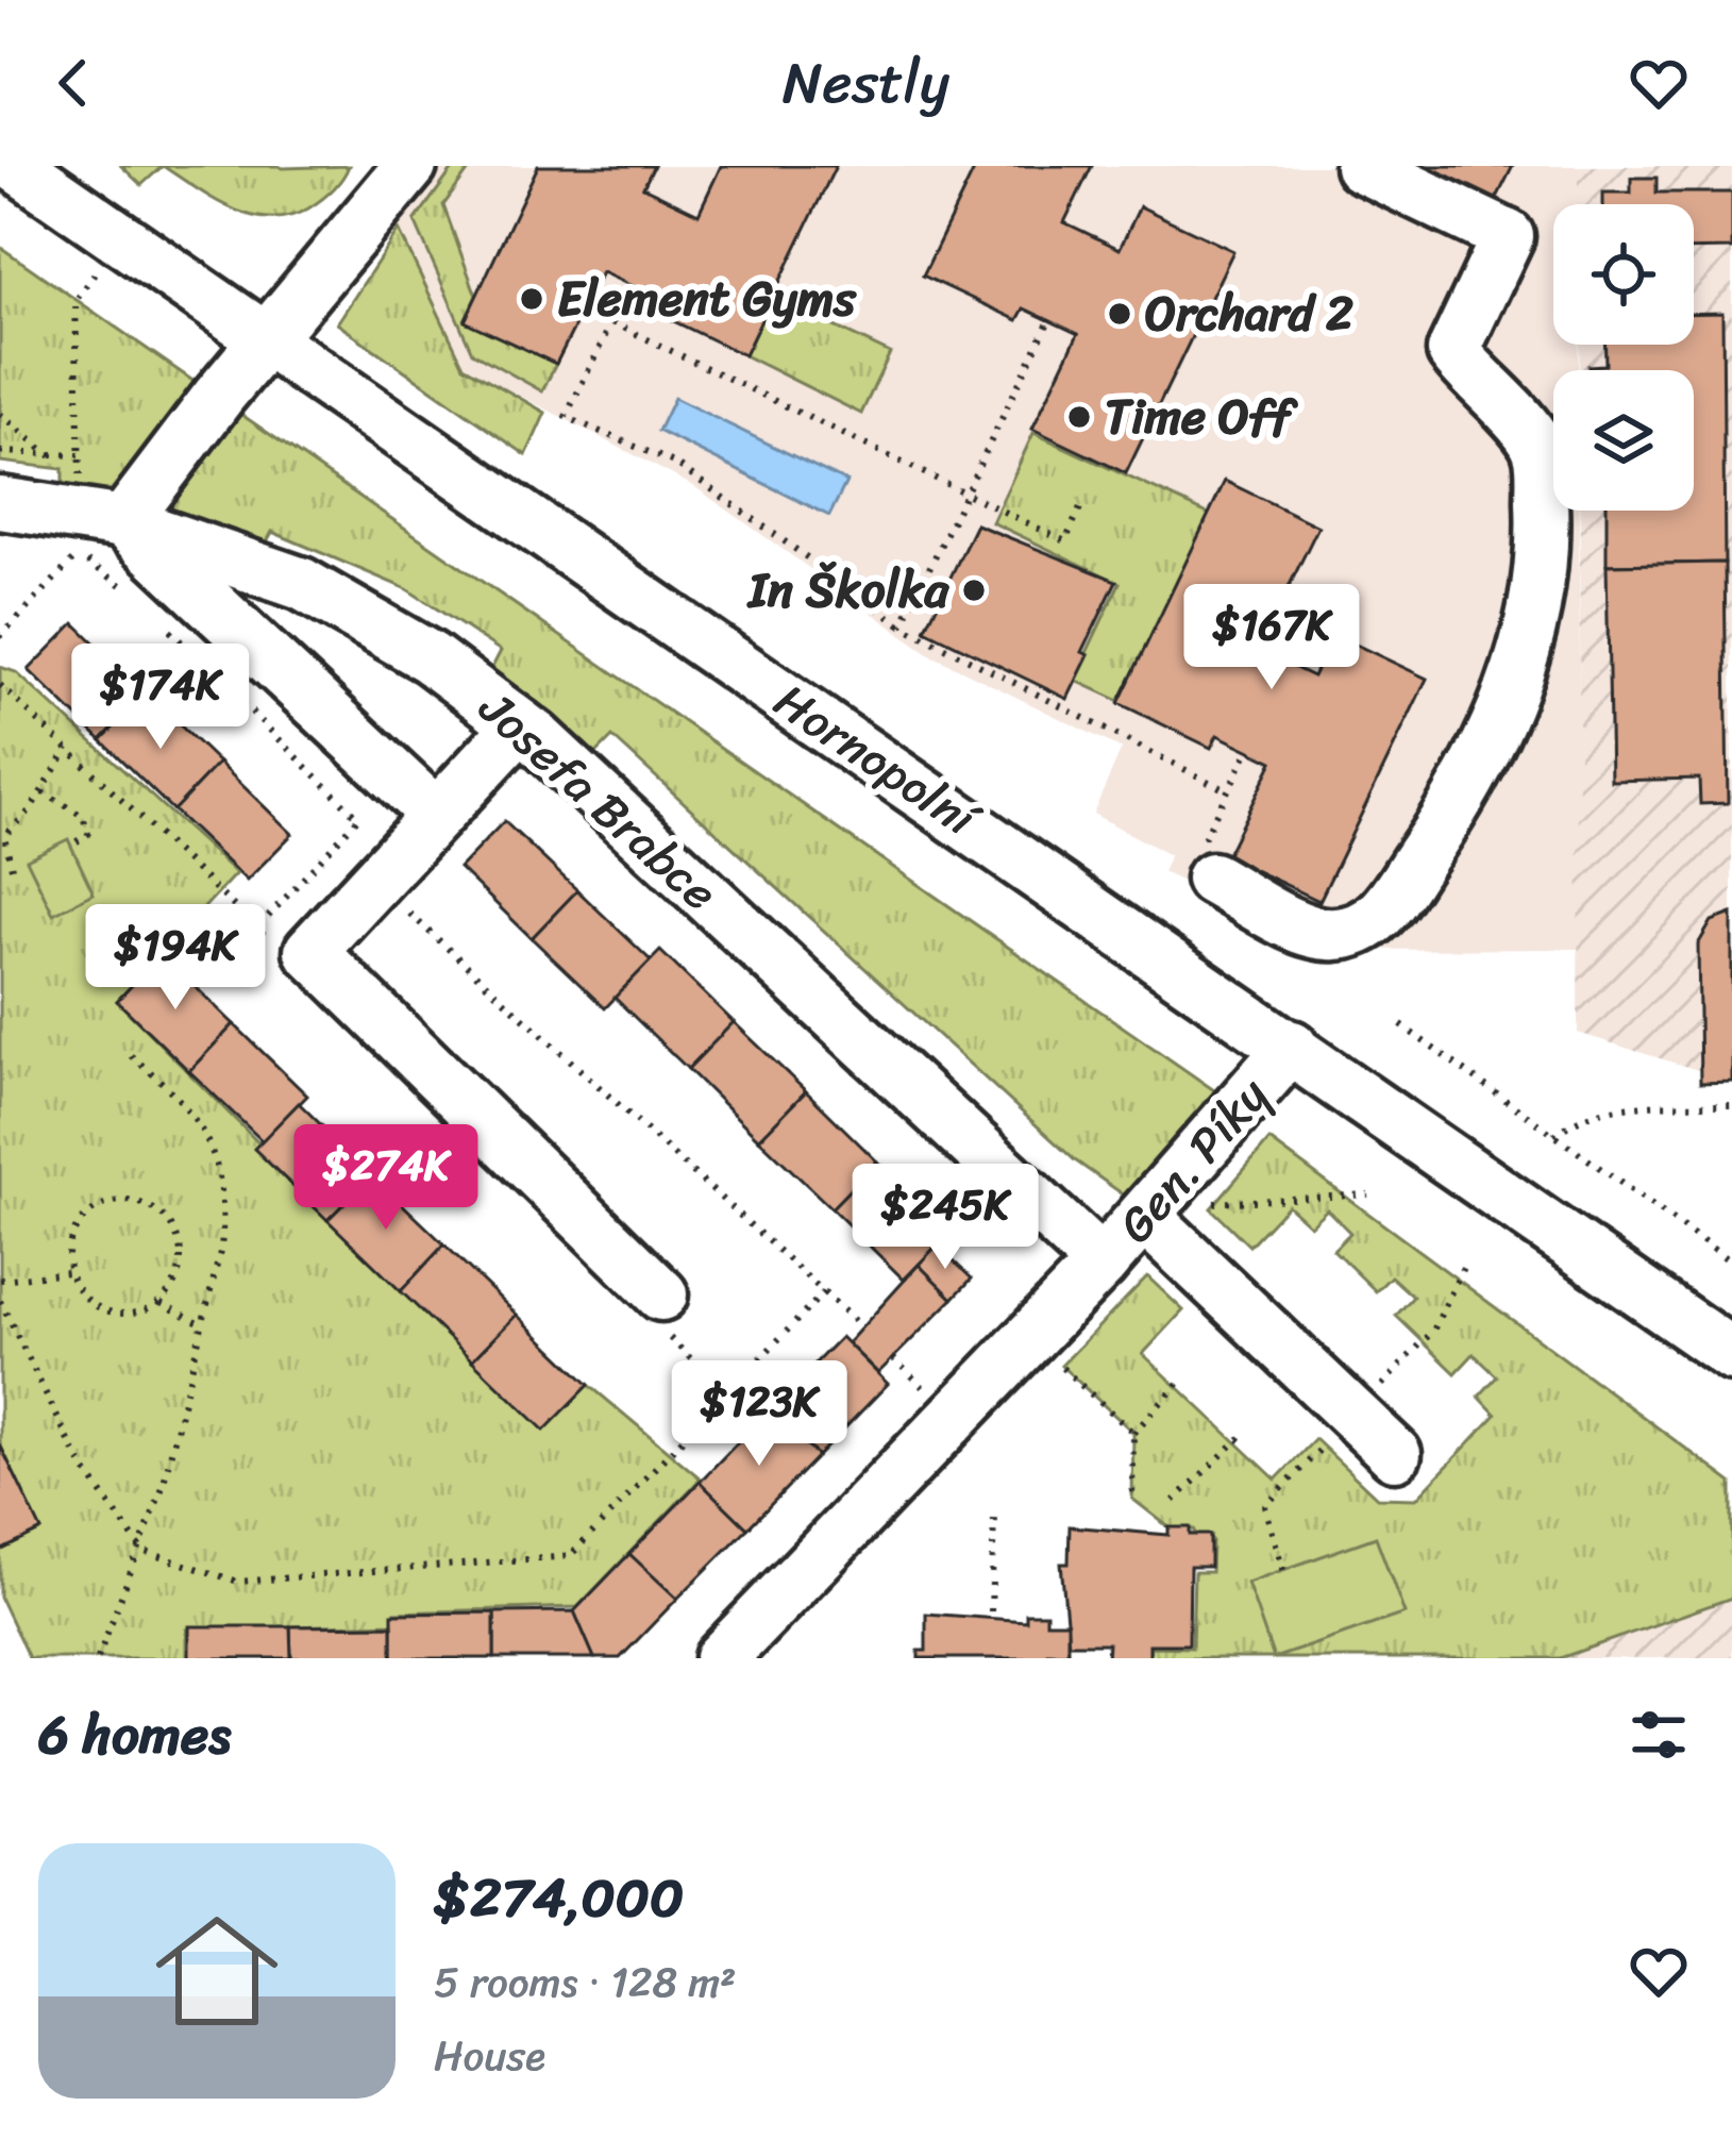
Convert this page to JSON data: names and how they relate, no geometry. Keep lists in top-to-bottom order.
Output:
{
  "streets": {
    "street": ["Hornopolní", "Josefa Brabce", "Gen. Píky"]
  },
  "crossings": [
    ["Hornopolní", "Gen. Píky"],
    ["Josefa Brabce", "Gen. Píky"]
  ],
  "places": [
    "Element Gyms",
    "Orchard 2",
    "Time Off",
    "In Školka"
  ],
  "page": {
    "header": "Nestly",
    "price": [
      "$167K",
      "$174K",
      "$194K",
      "$274K",
      "$245K",
      "$123K"
    ],
    "heading": "6 homes",
    "list": [
      {
        "name": "$274,000",
        "note": "5 rooms · 128 m² · House"
      }
    ]
  }
}
